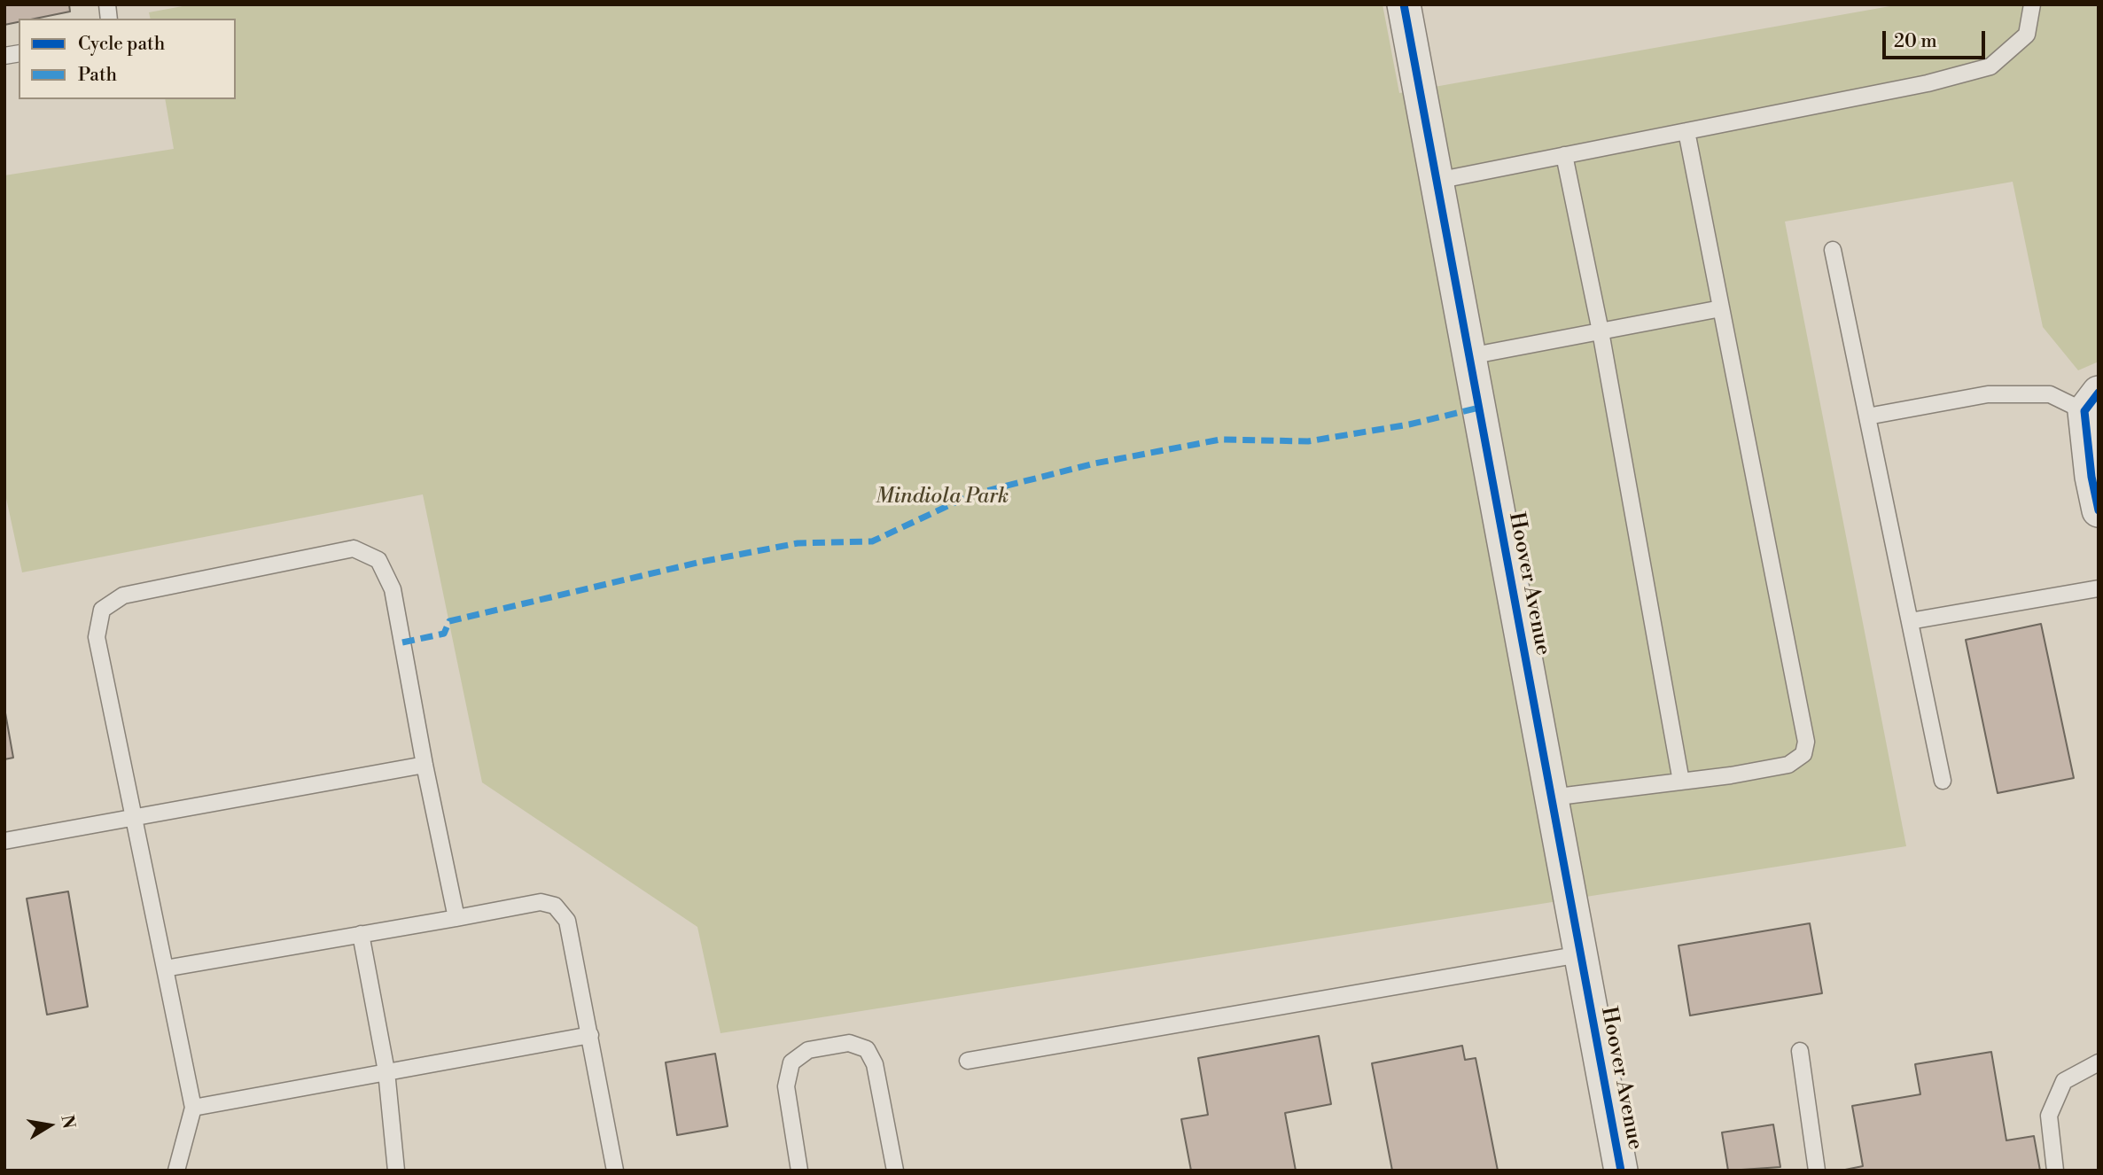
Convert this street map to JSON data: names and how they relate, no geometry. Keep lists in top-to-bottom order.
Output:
{
  "streets": {
    "street": ["Hoover Avenue"]
  },
  "parks": ["Mindiola Park"],
  "legend": ["Cycle path", "Path"],
  "scale_bar": "20 m",
  "north": "right"
}
